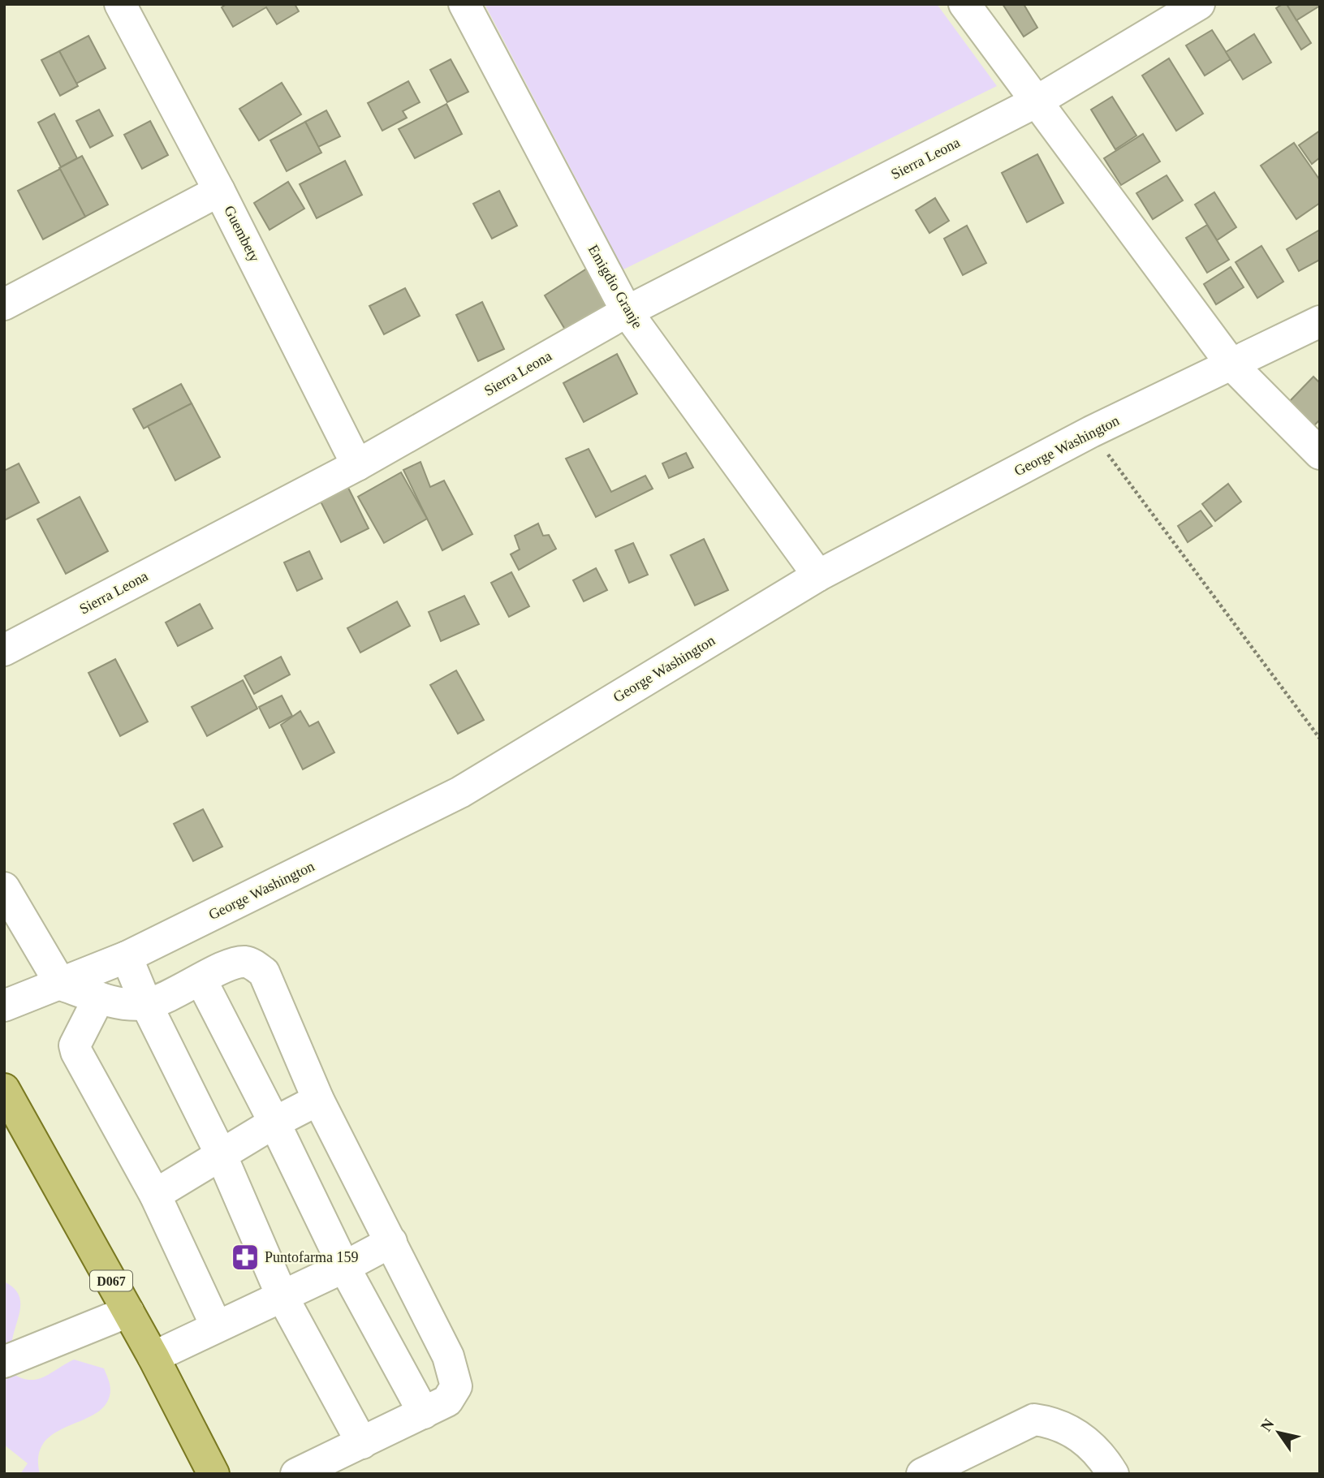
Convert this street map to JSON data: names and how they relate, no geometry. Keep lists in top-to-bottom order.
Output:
{
  "streets": {
    "main road": ["D067"],
    "street": [
      "Sierra Leona",
      "Guembety",
      "Emigdio Granje",
      "George Washington"
    ]
  },
  "crossings": [
    ["Sierra Leona", "Guembety"],
    ["Sierra Leona", "Emigdio Granje"],
    ["Emigdio Granje", "George Washington"]
  ],
  "places": {
    "pharmacy": ["Puntofarma 159"]
  },
  "north": "top left"
}
